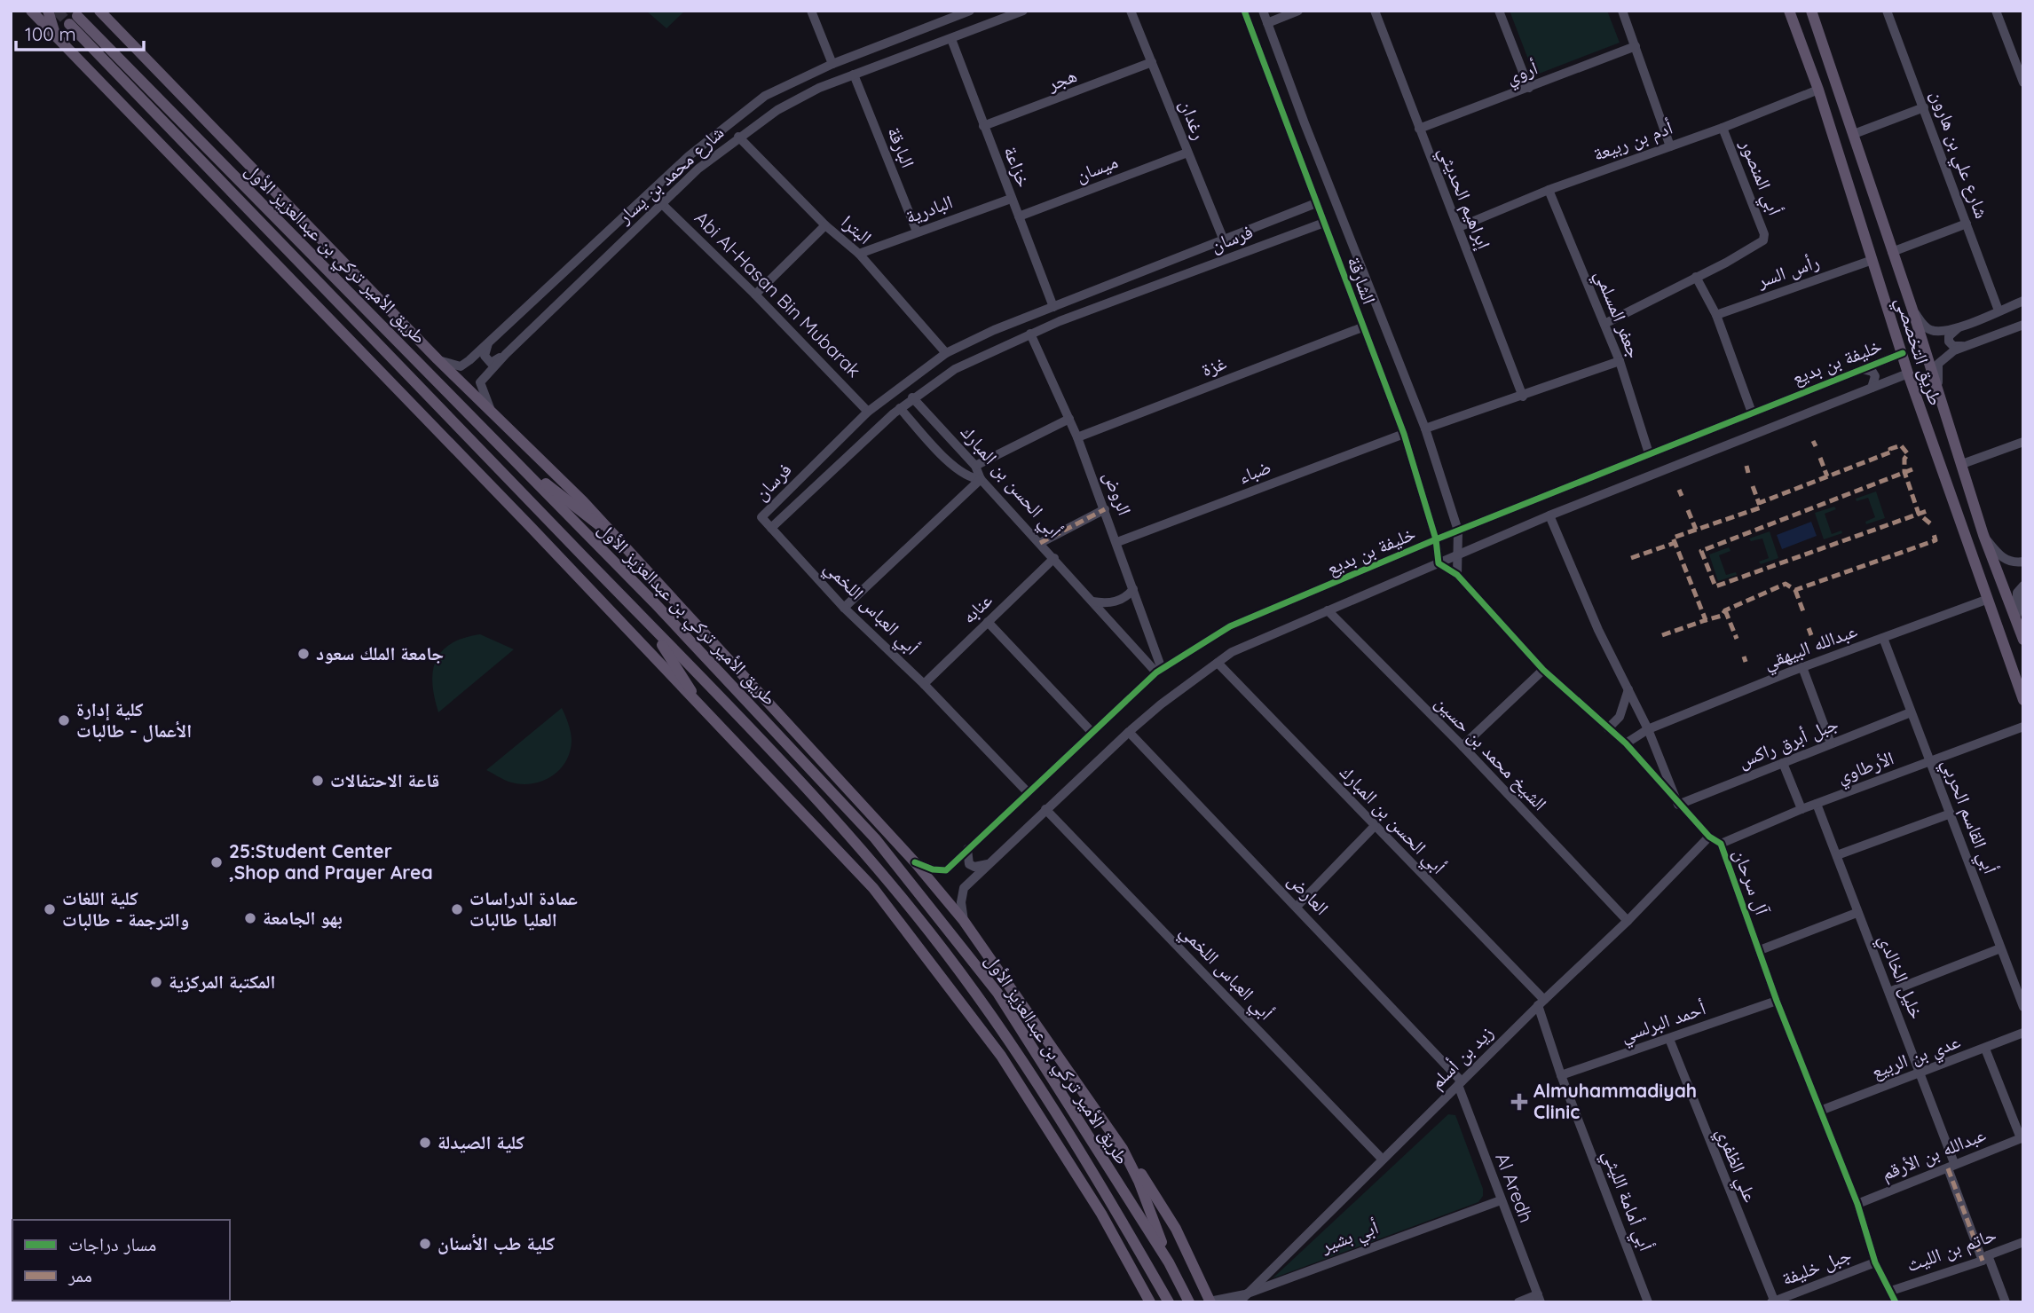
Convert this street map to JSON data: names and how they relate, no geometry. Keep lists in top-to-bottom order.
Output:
{
  "streets": {
    "main road": ["طريق الأمير تركي بن عبدالعزيز الأول", "طريق التخصصي"],
    "street": [
      "أروي",
      "هجر",
      "رغدان",
      "أدم بن ربيعة",
      "البارقة",
      "شارع علي بن هارون",
      "خزاعة",
      "ميسان",
      "شارع محمد بن يسار",
      "أبي المنصور",
      "إبراهيم الحديثي",
      "البادرية",
      "البترا",
      "فرسان",
      "رأس السر",
      "الشارقة",
      "Abi Al-Hasan Bin Mubarak",
      "جعفر المسلمي",
      "خليفة بن بديع",
      "غزة",
      "ضباء",
      "أبي الحسن بن المبارك",
      "الروض",
      "أبي العباس اللخمي",
      "عنابه",
      "عبدالله البيهقي",
      "جبل أبرق راكس",
      "الشيخ محمد بن حسين",
      "الأرطاوي",
      "أبي القاسم الحربي",
      "آل سرحان",
      "العارض",
      "خليل الخالدي",
      "أحمد البرلسي",
      "عدي بن الربيع",
      "زيد بن أسلم",
      "عبدالله بن الأرقم",
      "علي الظفري",
      "Al Aredh",
      "أبي أمامة الليثي",
      "أبي بشير",
      "حاتم بن الليث",
      "جبل خليفة"
    ]
  },
  "crossings": [
    ["أروي", "إبراهيم الحديثي"],
    ["هجر", "رغدان"],
    ["هجر", "خزاعة"],
    ["رغدان", "ميسان"],
    ["رغدان", "فرسان"],
    ["أدم بن ربيعة", "أبي المنصور"],
    ["أدم بن ربيعة", "إبراهيم الحديثي"],
    ["أدم بن ربيعة", "جعفر المسلمي"],
    ["أدم بن ربيعة", "طريق التخصصي"],
    ["البارقة", "شارع محمد بن يسار"],
    ["البارقة", "البادرية"],
    ["خزاعة", "ميسان"],
    ["خزاعة", "شارع محمد بن يسار"],
    ["خزاعة", "البادرية"],
    ["خزاعة", "فرسان"],
    ["شارع محمد بن يسار", "البترا"],
    ["شارع محمد بن يسار", "Abi Al-Hasan Bin Mubarak"],
    ["البادرية", "البترا"],
    ["البترا", "فرسان"],
    ["فرسان", "الشارقة"],
    ["فرسان", "Abi Al-Hasan Bin Mubarak"],
    ["فرسان", "أبي الحسن بن المبارك"],
    ["فرسان", "الروض"],
    ["فرسان", "أبي العباس اللخمي"],
    ["رأس السر", "طريق التخصصي"],
    ["الشارقة", "خليفة بن بديع"],
    ["الشارقة", "غزة"],
    ["الشارقة", "ضباء"],
    ["الشارقة", "آل سرحان"],
    ["جعفر المسلمي", "خليفة بن بديع"],
    ["طريق التخصصي", "خليفة بن بديع"],
    ["طريق التخصصي", "عبدالله البيهقي"],
    ["خليفة بن بديع", "أبي الحسن بن المبارك"],
    ["خليفة بن بديع", "الروض"],
    ["خليفة بن بديع", "أبي العباس اللخمي"],
    ["غزة", "الروض"],
    ["ضباء", "الروض"],
    ["أبي الحسن بن المبارك", "الروض"],
    ["أبي الحسن بن المبارك", "عنابه"],
    ["أبي الحسن بن المبارك", "زيد بن أسلم"],
    ["أبي الحسن بن المبارك", "أبي أمامة الليثي"],
    ["أبي العباس اللخمي", "عنابه"],
    ["أبي العباس اللخمي", "زيد بن أسلم"],
    ["عبدالله البيهقي", "أبي القاسم الحربي"],
    ["عبدالله البيهقي", "آل سرحان"],
    ["جبل أبرق راكس", "أبي القاسم الحربي"],
    ["جبل أبرق راكس", "آل سرحان"],
    ["الشيخ محمد بن حسين", "زيد بن أسلم"],
    ["الأرطاوي", "أبي القاسم الحربي"],
    ["الأرطاوي", "آل سرحان"],
    ["الأرطاوي", "خليل الخالدي"],
    ["آل سرحان", "أحمد البرلسي"],
    ["آل سرحان", "عدي بن الربيع"],
    ["آل سرحان", "زيد بن أسلم"],
    ["آل سرحان", "عبدالله بن الأرقم"],
    ["آل سرحان", "حاتم بن الليث"],
    ["آل سرحان", "جبل خليفة"],
    ["العارض", "زيد بن أسلم"],
    ["العارض", "Al Aredh"],
    ["خليل الخالدي", "عدي بن الربيع"],
    ["خليل الخالدي", "عبدالله بن الأرقم"],
    ["خليل الخالدي", "حاتم بن الليث"],
    ["أحمد البرلسي", "علي الظفري"],
    ["أحمد البرلسي", "أبي أمامة الليثي"],
    ["زيد بن أسلم", "Al Aredh"],
    ["زيد بن أسلم", "أبي أمامة الليثي"],
    ["زيد بن أسلم", "أبي بشير"],
    ["علي الظفري", "جبل خليفة"],
    ["Al Aredh", "أبي بشير"]
  ],
  "places": {
    "other": [
      "جامعة الملك سعود",
      "كلية إدارة الأعمال - طالبات",
      "قاعة الاحتفالات",
      "25:Student Center ,Shop and Prayer Area",
      "كلية اللغات والترجمة - طالبات",
      "عمادة الدراسات العليا طالبات",
      "بهو الجامعة",
      "المكتبة المركزية",
      "كلية الصيدلة",
      "كلية طب الأسنان"
    ],
    "health": ["Almuhammadiyah Clinic"]
  },
  "legend": ["مسار دراجات", "ممر"],
  "scale_bar": "100 m"
}
